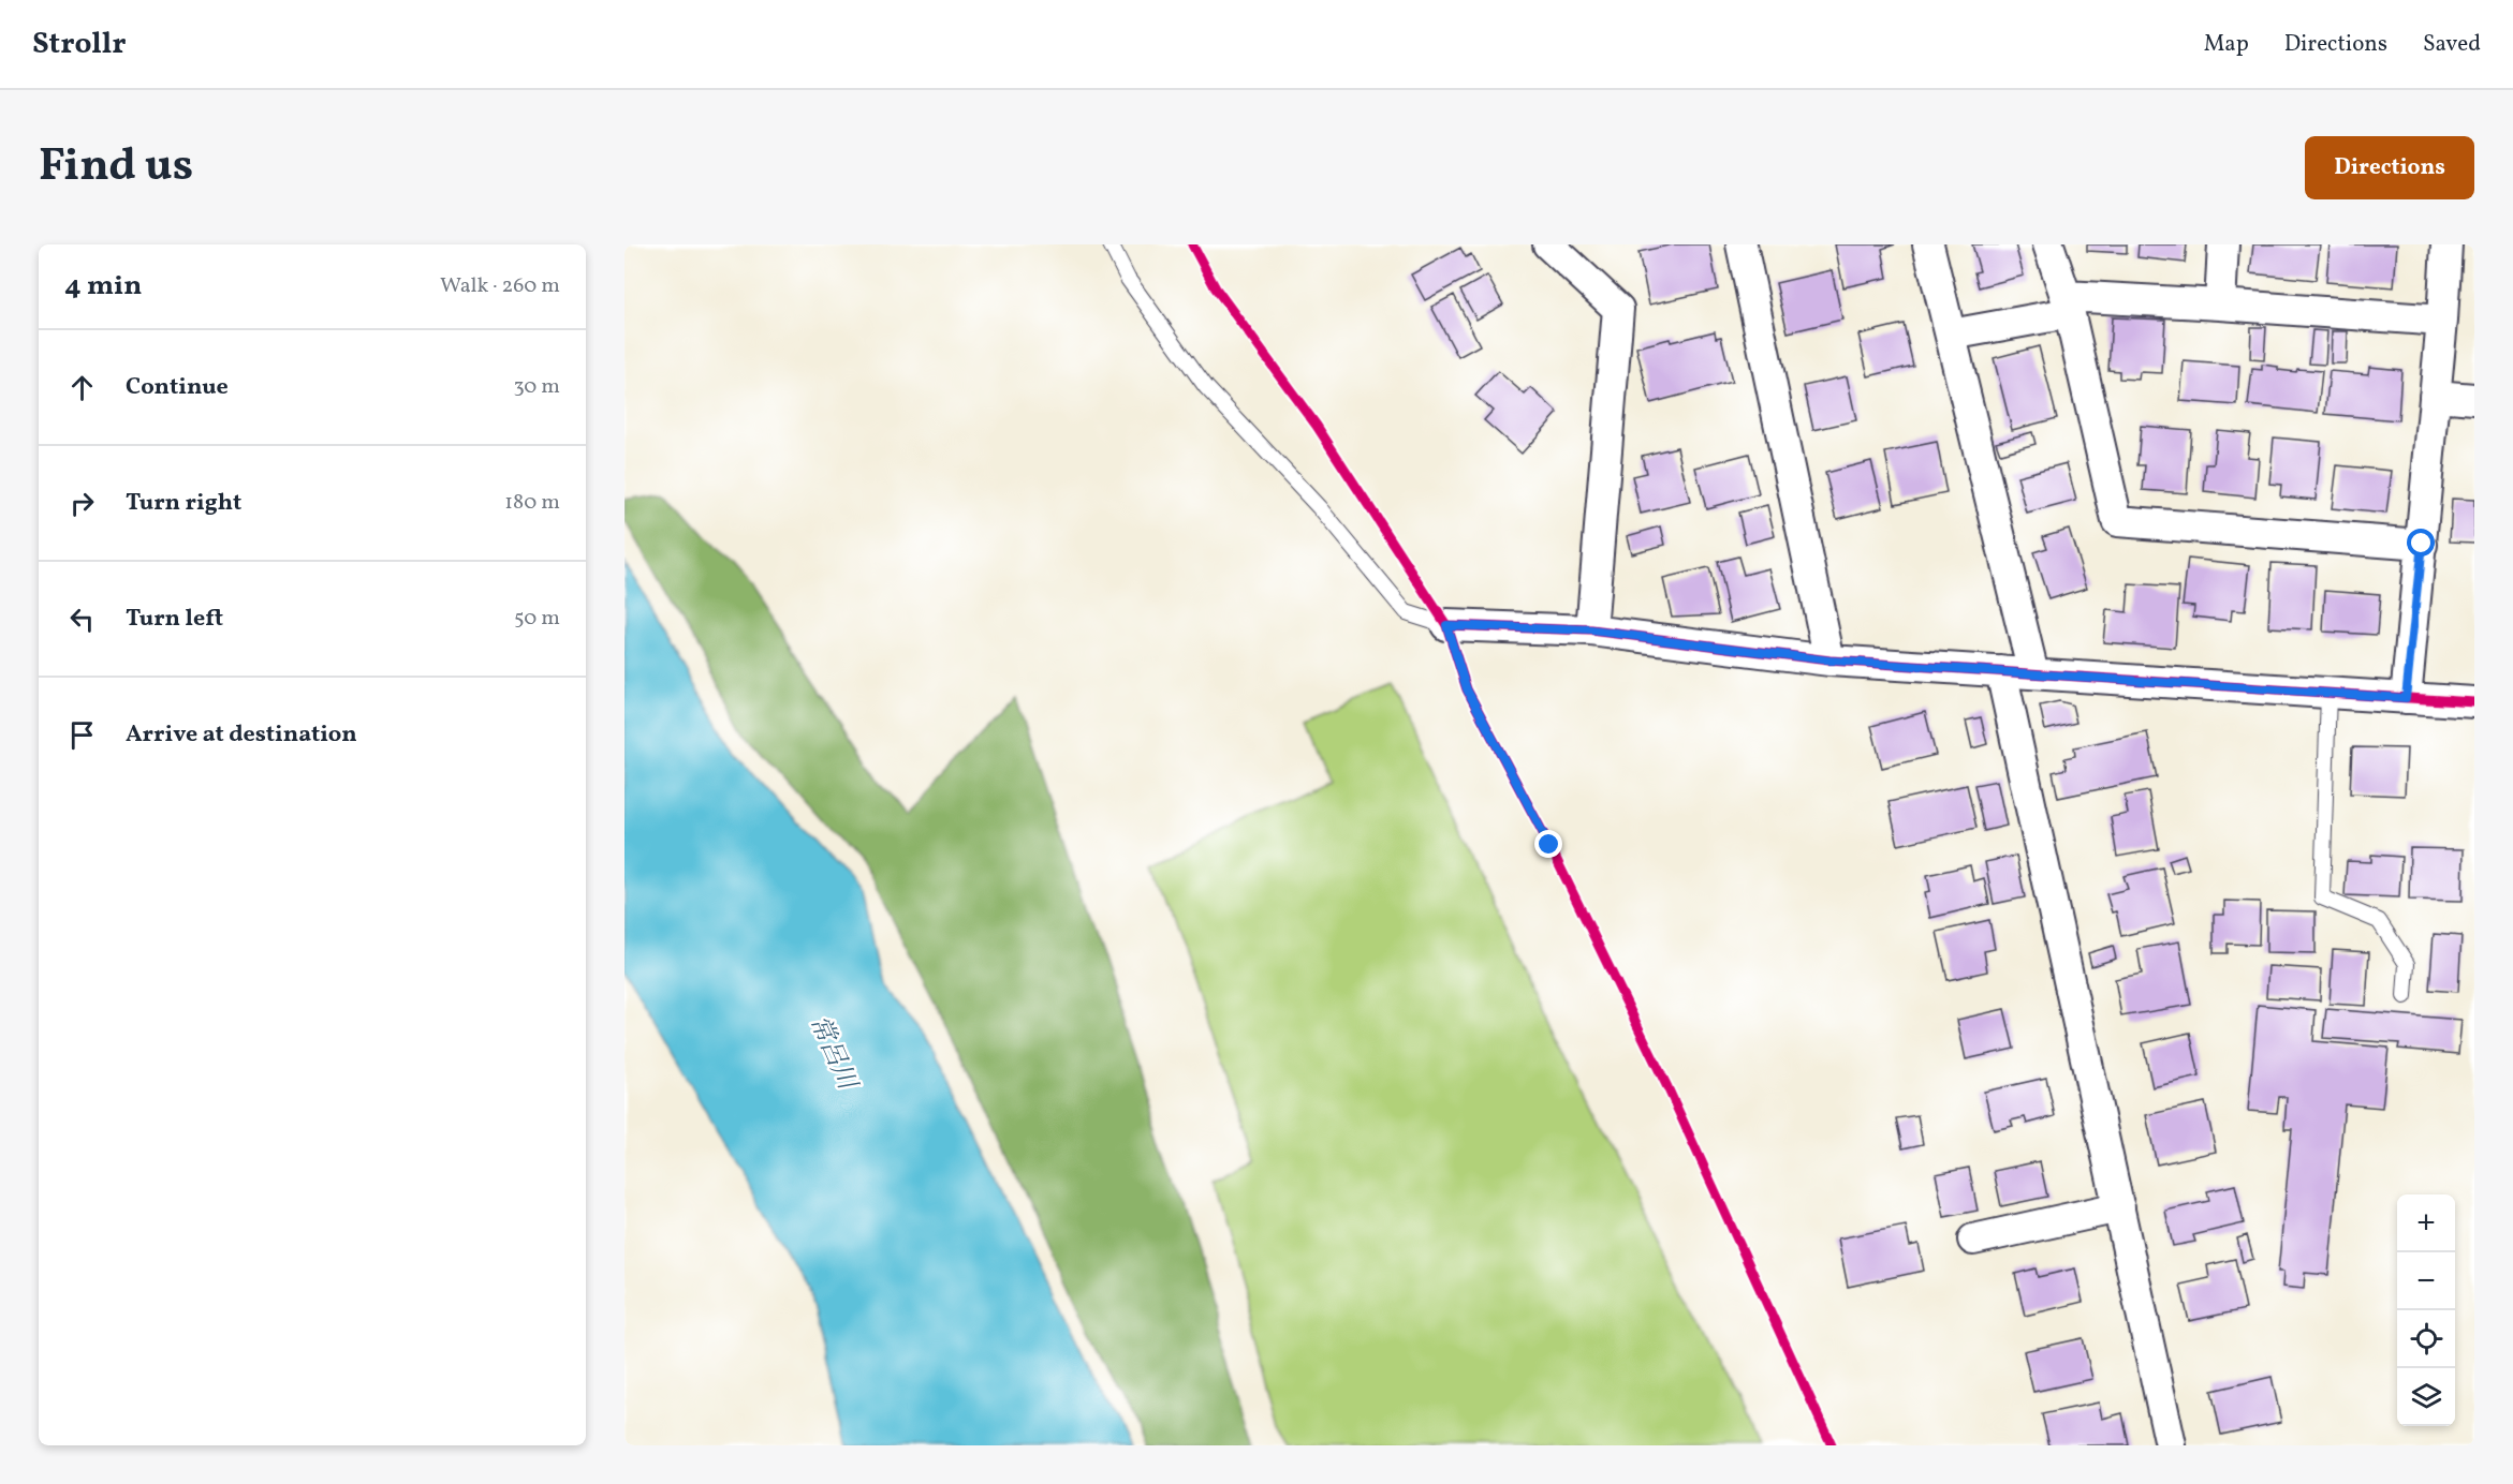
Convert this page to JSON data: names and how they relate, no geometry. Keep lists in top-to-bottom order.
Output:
{
  "water": ["常呂川"],
  "page": {
    "header": "Strollr",
    "nav": ["Map", "Directions", "Saved"],
    "title": "Find us",
    "buttons": "Directions",
    "heading": ["4 min", "Walk · 260 m"],
    "list": [
      ["Continue", "30 m"],
      ["Turn right", "180 m"],
      ["Turn left", "50 m"],
      "Arrive at destination"
    ],
    "map_buttons": ["+", "−"]
  }
}
